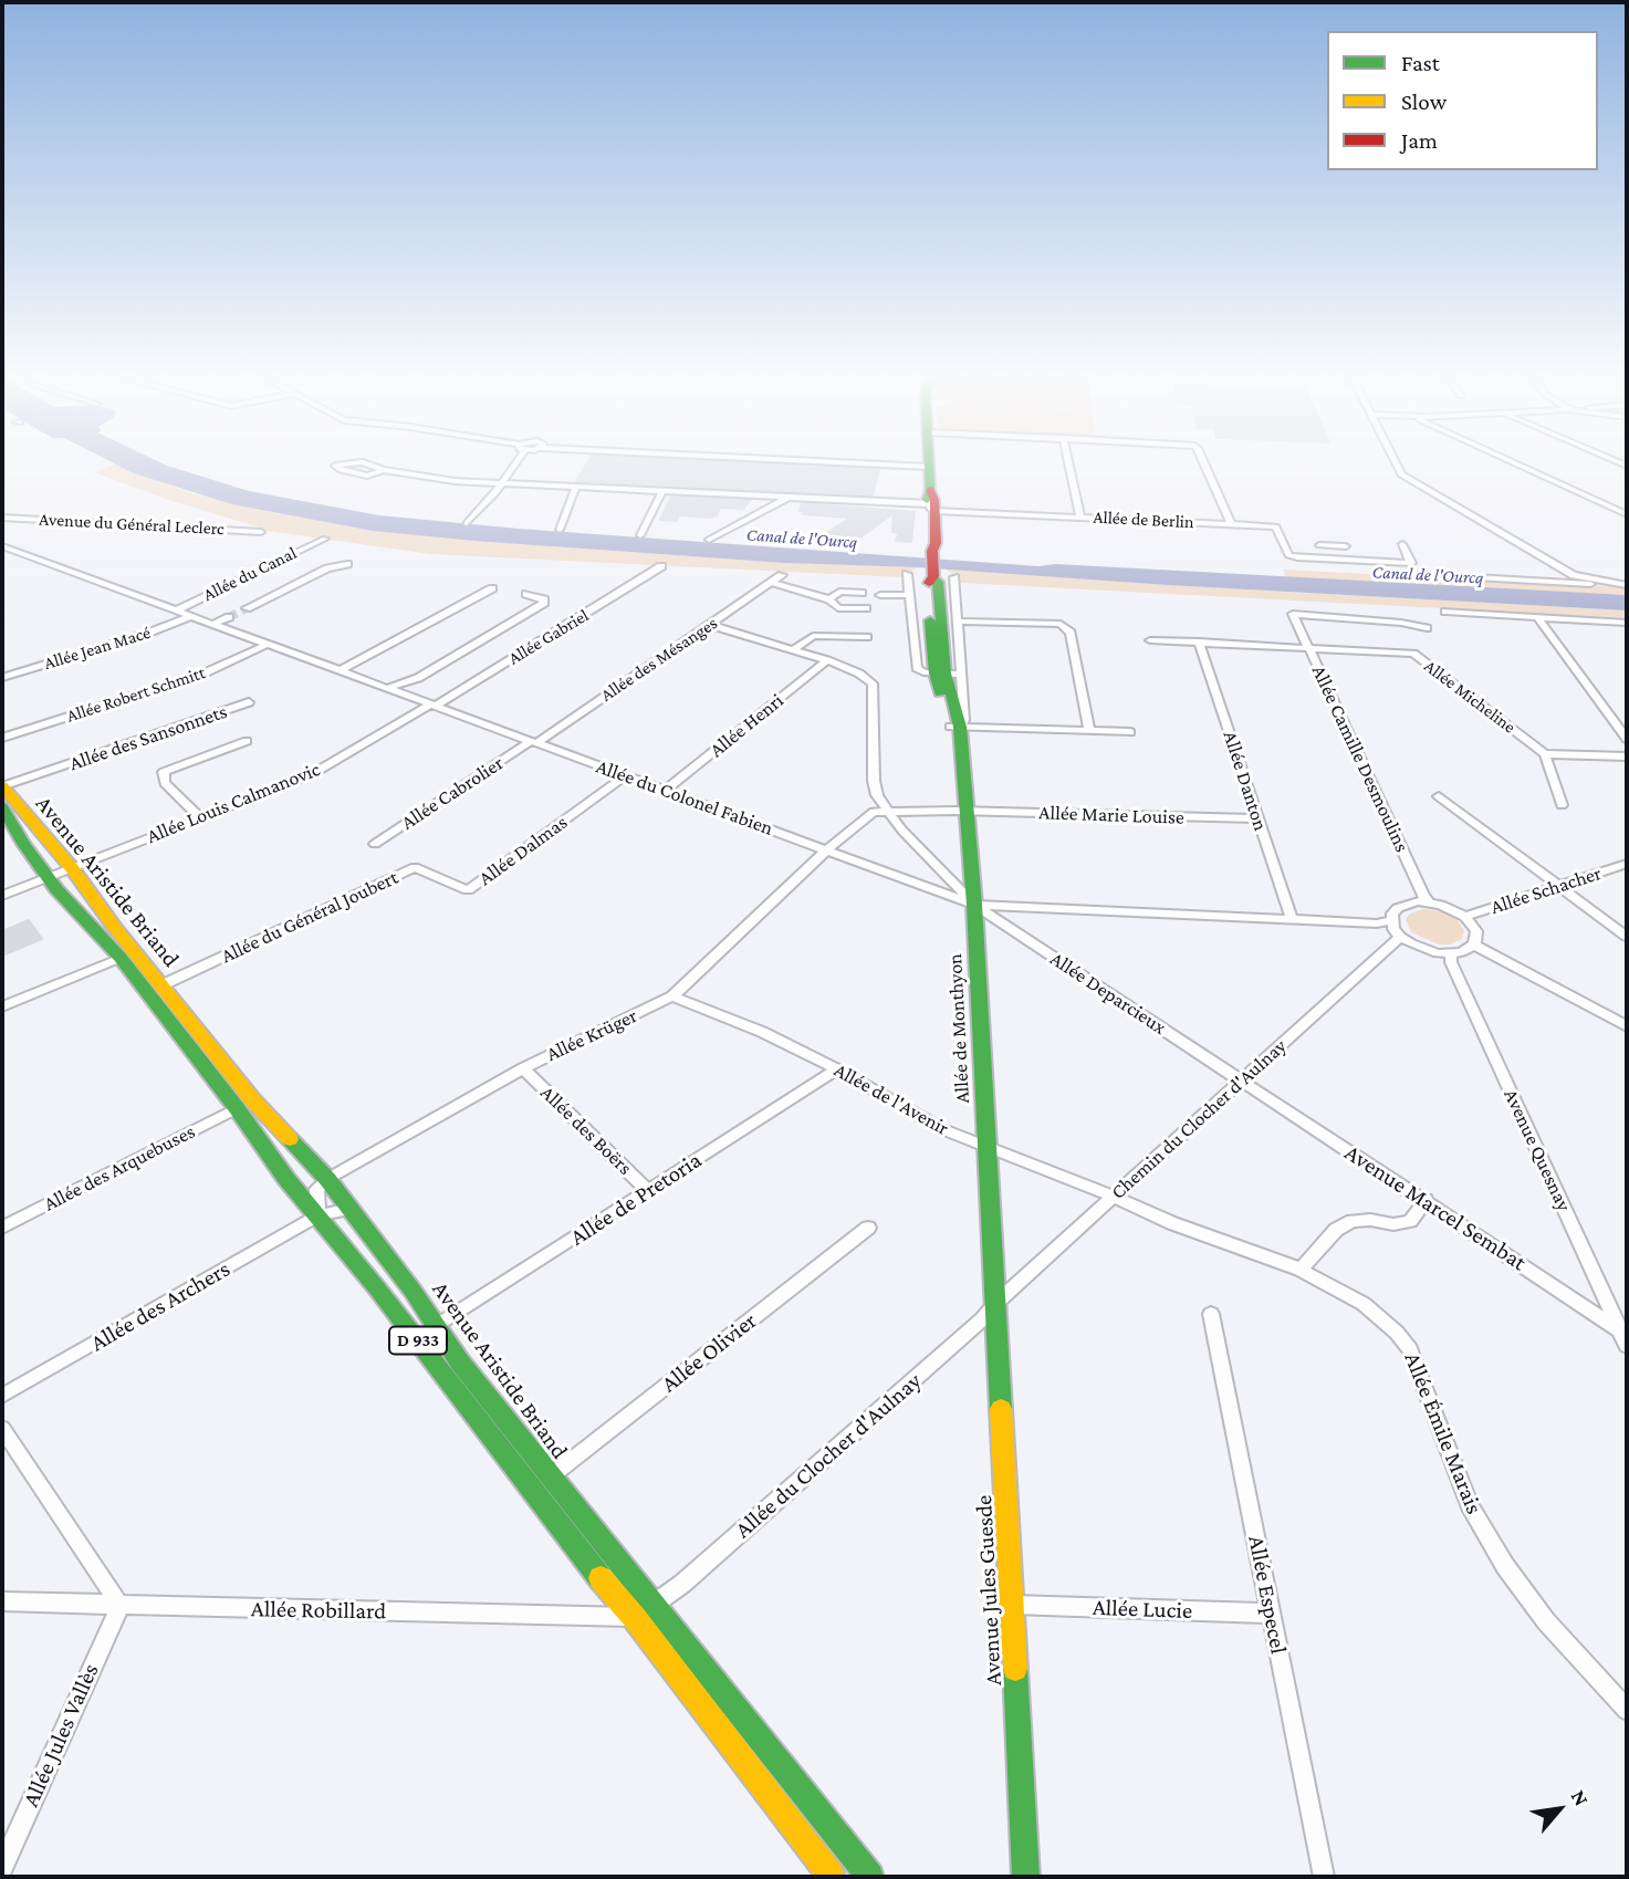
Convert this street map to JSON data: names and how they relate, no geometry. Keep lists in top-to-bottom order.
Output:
{
  "streets": {
    "main road": [
      "Avenue Aristide Briand",
      "Allée de Monthyon",
      "D 933",
      "Avenue Jules Guesde"
    ],
    "street": [
      "Allée de Berlin",
      "Avenue du Général Leclerc",
      "Allée du Canal",
      "Allée Gabriel",
      "Allée Jean Macé",
      "Allée des Mésanges",
      "Allée Robert Schmitt",
      "Allée Micheline",
      "Allée Henri",
      "Allée des Sansonnets",
      "Allée Camille Desmoulins",
      "Allée Danton",
      "Allée Cabrolier",
      "Allée du Colonel Fabien",
      "Allée Louis Calmanovic",
      "Allée Marie Louise",
      "Allée Dalmas",
      "Allée Schacher",
      "Allée du Général Joubert",
      "Allée Deparcieux",
      "Allée Krüger",
      "Allée de l'Avenir",
      "Chemin du Clocher d'Aulnay",
      "Allée des Boërs",
      "Avenue Quesnay",
      "Allée des Arquebuses",
      "Allée de Pretoria",
      "Avenue Marcel Sembat",
      "Allée des Archers",
      "Allée Olivier",
      "Allée Émile Marais",
      "Allée du Clocher d'Aulnay",
      "Allée Especel",
      "Allée Lucie",
      "Allée Robillard",
      "Allée Jules Vallès"
    ]
  },
  "crossings": [
    ["Allée de Berlin", "Allée de Monthyon"],
    ["Allée du Canal", "Allée du Colonel Fabien"],
    ["Allée Gabriel", "Allée du Colonel Fabien"],
    ["Allée Gabriel", "Allée Louis Calmanovic"],
    ["Allée Jean Macé", "Allée du Colonel Fabien"],
    ["Allée des Mésanges", "Allée Cabrolier"],
    ["Allée des Mésanges", "Allée du Colonel Fabien"],
    ["Allée Robert Schmitt", "Allée du Colonel Fabien"],
    ["Allée Micheline", "Allée Camille Desmoulins"],
    ["Allée Henri", "Allée du Colonel Fabien"],
    ["Allée des Sansonnets", "Avenue Aristide Briand"],
    ["Allée Danton", "Allée du Colonel Fabien"],
    ["Allée Danton", "Allée Marie Louise"],
    ["Allée Cabrolier", "Allée du Colonel Fabien"],
    ["Allée du Colonel Fabien", "Allée Louis Calmanovic"],
    ["Allée du Colonel Fabien", "Allée Dalmas"],
    ["Allée du Colonel Fabien", "Allée Deparcieux"],
    ["Allée du Colonel Fabien", "Allée de Monthyon"],
    ["Allée du Colonel Fabien", "Allée Krüger"],
    ["Allée Louis Calmanovic", "Avenue Aristide Briand"],
    ["Allée Marie Louise", "Allée de Monthyon"],
    ["Allée Marie Louise", "Allée Krüger"],
    ["Allée Dalmas", "Allée du Général Joubert"],
    ["Avenue Aristide Briand", "Allée du Général Joubert"],
    ["Avenue Aristide Briand", "Allée Krüger"],
    ["Avenue Aristide Briand", "Allée des Arquebuses"],
    ["Avenue Aristide Briand", "Allée de Pretoria"],
    ["Avenue Aristide Briand", "Allée des Archers"],
    ["Avenue Aristide Briand", "Allée Olivier"],
    ["Avenue Aristide Briand", "Allée du Clocher d'Aulnay"],
    ["Avenue Aristide Briand", "Allée Robillard"],
    ["Allée Deparcieux", "Allée de Monthyon"],
    ["Allée Deparcieux", "Chemin du Clocher d'Aulnay"],
    ["Allée Deparcieux", "Avenue Marcel Sembat"],
    ["Allée de Monthyon", "Allée de l'Avenir"],
    ["Allée de Monthyon", "Chemin du Clocher d'Aulnay"],
    ["Allée de Monthyon", "Allée du Clocher d'Aulnay"],
    ["Allée de Monthyon", "Avenue Jules Guesde"],
    ["Allée Krüger", "Allée de l'Avenir"],
    ["Allée Krüger", "Allée des Boërs"],
    ["Allée de l'Avenir", "Chemin du Clocher d'Aulnay"],
    ["Allée de l'Avenir", "Allée de Pretoria"],
    ["Allée de l'Avenir", "Allée Émile Marais"],
    ["Chemin du Clocher d'Aulnay", "Avenue Marcel Sembat"],
    ["Chemin du Clocher d'Aulnay", "Allée Émile Marais"],
    ["Chemin du Clocher d'Aulnay", "Allée du Clocher d'Aulnay"],
    ["Chemin du Clocher d'Aulnay", "Avenue Jules Guesde"],
    ["Allée des Boërs", "Allée de Pretoria"],
    ["Avenue Quesnay", "Avenue Marcel Sembat"],
    ["Allée du Clocher d'Aulnay", "Avenue Jules Guesde"],
    ["Allée du Clocher d'Aulnay", "Allée Robillard"],
    ["Avenue Jules Guesde", "Allée Lucie"],
    ["Allée Especel", "Allée Lucie"],
    ["Allée Robillard", "Allée Jules Vallès"]
  ],
  "water": ["Canal de l'Ourcq"],
  "legend": ["Fast", "Slow", "Jam"],
  "north": "top right"
}
